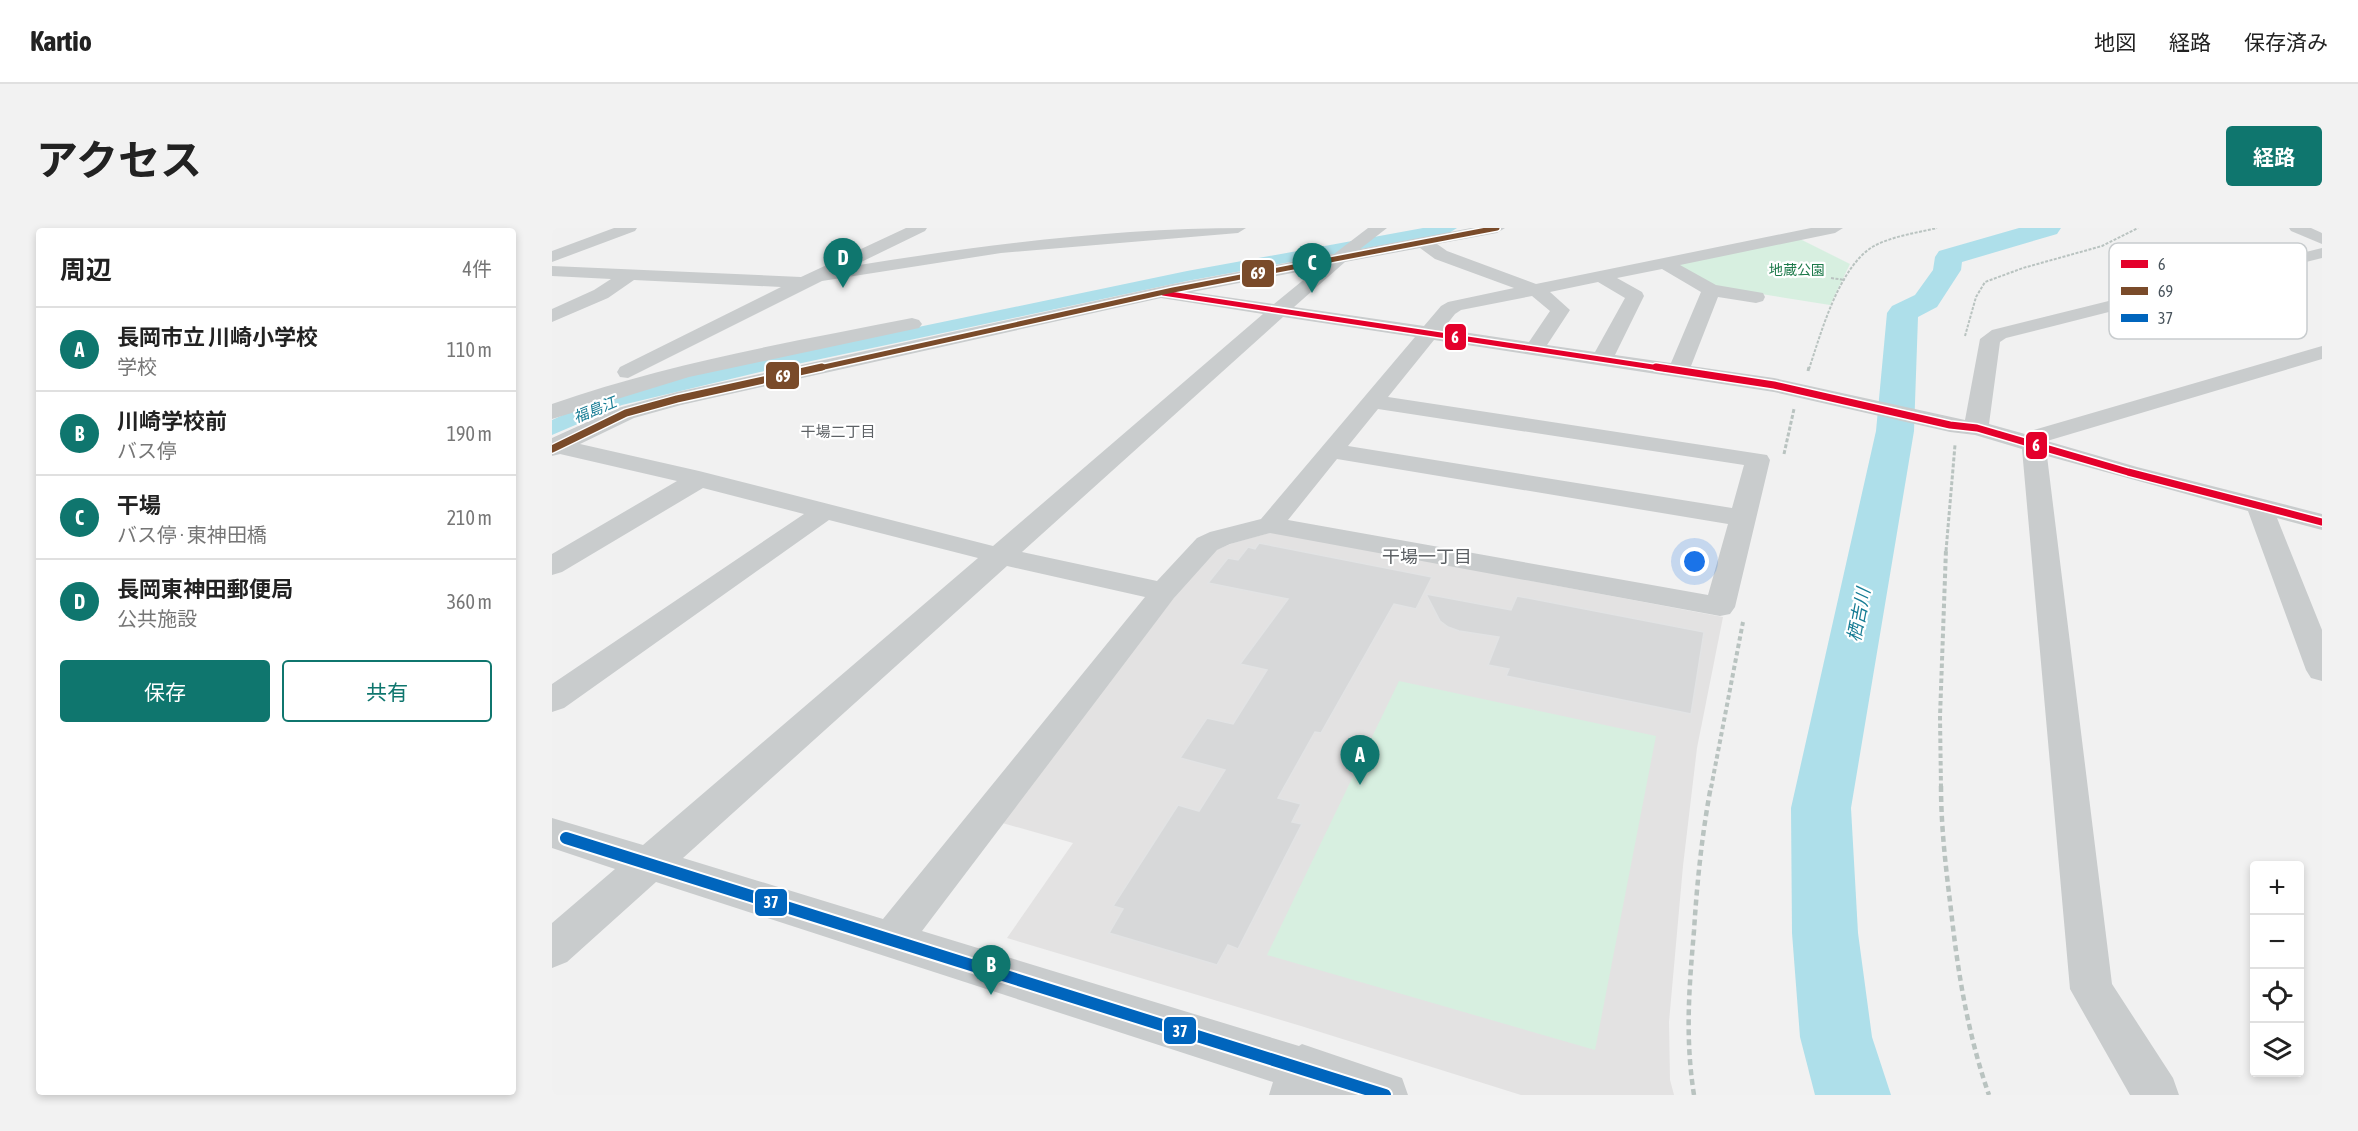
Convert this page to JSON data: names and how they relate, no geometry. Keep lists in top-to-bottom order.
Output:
{
  "districts": ["干場二丁目", "干場一丁目"],
  "water": ["福島江", "栖吉川"],
  "parks": ["地蔵公園"],
  "lines": ["transit line 69", "transit line 6", "transit line 37"],
  "legend": ["6", "69", "37"],
  "page": {
    "header": "Kartio",
    "nav": ["地図", "経路", "保存済み"],
    "title": "アクセス",
    "buttons": [
      "経路",
      ["保存", "共有"]
    ],
    "heading": ["周辺", "4件"],
    "pins": [
      "D",
      "C",
      "A",
      "B"
    ],
    "list": [
      {
        "mark": "A",
        "name": "長岡市立 川崎小学校",
        "note": "学校",
        "value": "110 m"
      },
      {
        "mark": "B",
        "name": "川崎学校前",
        "note": "バス停",
        "value": "190 m"
      },
      {
        "mark": "C",
        "name": "干場",
        "note": "バス停 · 東神田橋",
        "value": "210 m"
      },
      {
        "mark": "D",
        "name": "長岡東神田郵便局",
        "note": "公共施設",
        "value": "360 m"
      }
    ],
    "map_buttons": ["+", "−"]
  }
}
